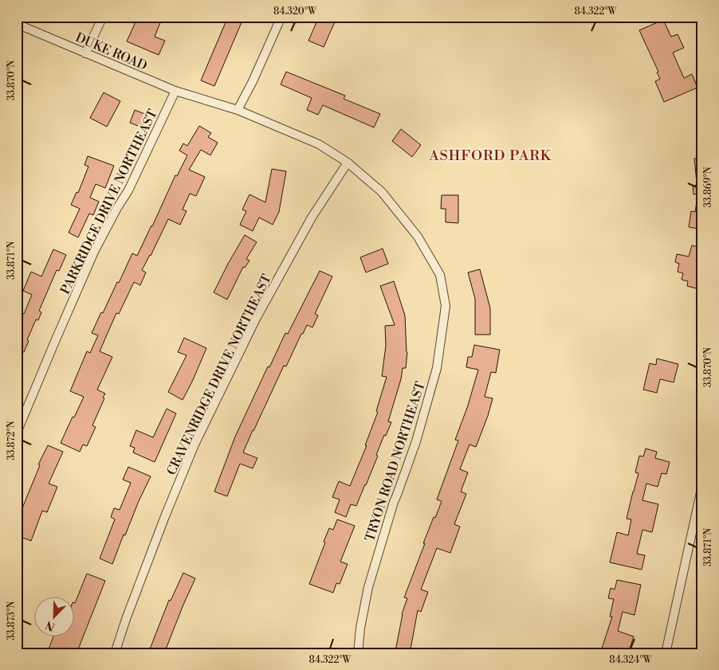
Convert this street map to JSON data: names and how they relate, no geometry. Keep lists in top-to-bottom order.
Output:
{
  "streets": {
    "street": [
      "DUKE ROAD",
      "PARKRIDGE DRIVE NORTHEAST",
      "CRAVENRIDGE DRIVE NORTHEAST",
      "TRYON ROAD NORTHEAST"
    ]
  },
  "crossings": [
    ["DUKE ROAD", "PARKRIDGE DRIVE NORTHEAST"],
    ["DUKE ROAD", "TRYON ROAD NORTHEAST"],
    ["PARKRIDGE DRIVE NORTHEAST", "TRYON ROAD NORTHEAST"],
    ["CRAVENRIDGE DRIVE NORTHEAST", "TRYON ROAD NORTHEAST"]
  ],
  "districts": ["ASHFORD PARK"],
  "north": "bottom left",
  "coordinates": [
    "84.320°W",
    "84.322°W",
    "33.870°N",
    "33.869°N",
    "33.871°N",
    "33.872°N",
    "33.873°N",
    "84.324°W"
  ]
}
